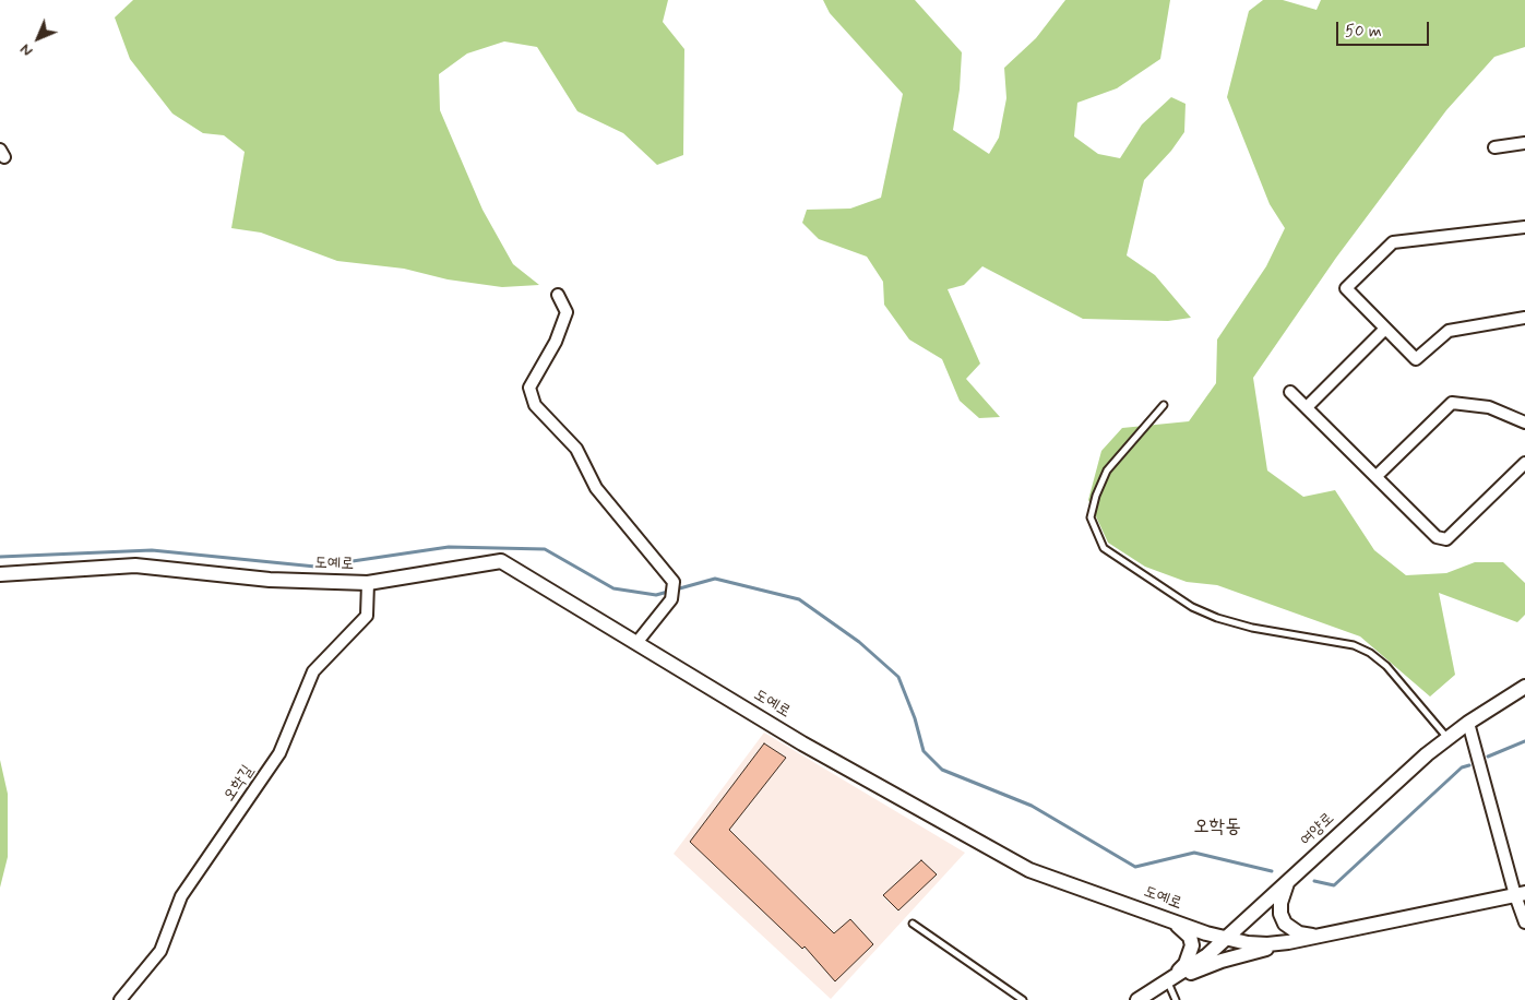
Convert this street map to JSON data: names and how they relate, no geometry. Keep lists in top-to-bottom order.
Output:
{
  "streets": {
    "street": ["도예로", "오학길", "여양로"]
  },
  "crossings": [
    ["도예로", "오학길"],
    ["도예로", "여양로"]
  ],
  "districts": ["오학동"],
  "scale_bar": "50 m",
  "north": "bottom left"
}
